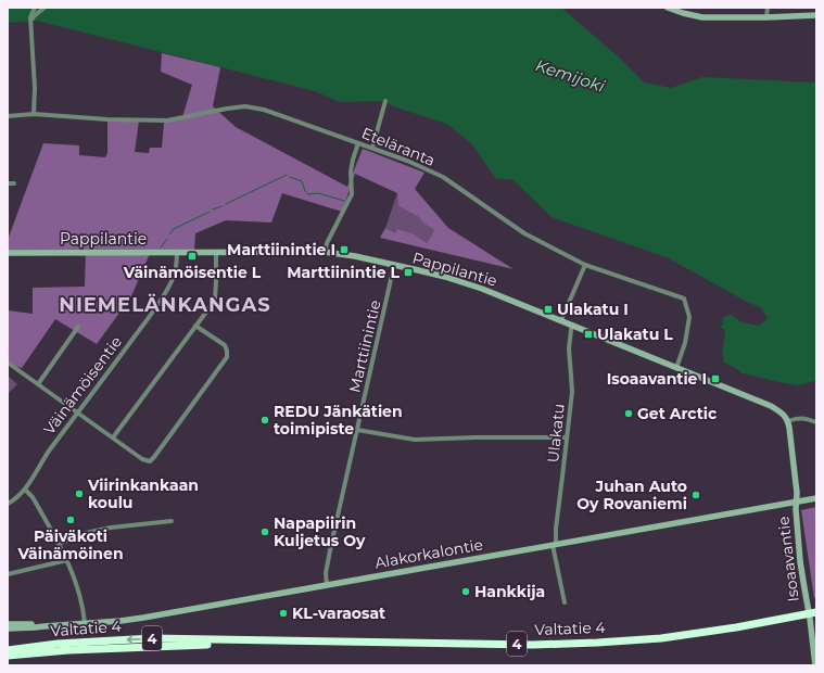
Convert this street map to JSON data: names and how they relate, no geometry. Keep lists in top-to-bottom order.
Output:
{
  "streets": {
    "highway": ["Valtatie 4", "4"],
    "street": [
      "Eteläranta",
      "Pappilantie",
      "Marttiinintie",
      "Väinämöisentie",
      "Ulakatu",
      "Alakorkalontie",
      "Isoaavantie"
    ]
  },
  "crossings": [
    ["Eteläranta", "Pappilantie"],
    ["Pappilantie", "Marttiinintie"],
    ["Pappilantie", "Väinämöisentie"],
    ["Pappilantie", "Ulakatu"],
    ["Marttiinintie", "Alakorkalontie"],
    ["Ulakatu", "Alakorkalontie"],
    ["Alakorkalontie", "Isoaavantie"],
    ["Isoaavantie", "Valtatie 4"]
  ],
  "districts": ["NIEMELÄNKANGAS"],
  "water": ["Kemijoki"],
  "places": {
    "transit": [
      "Marttiinintie I",
      "Väinämöisentie L",
      "Marttiinintie L",
      "Ulakatu I",
      "Ulakatu L",
      "Isoaavantie I"
    ],
    "other": [
      "Get Arctic",
      "REDU Jänkätien toimipiste",
      "Viirinkankaan koulu",
      "Juhan Auto Oy Rovaniemi",
      "Päiväkoti Väinämöinen",
      "Napapiirin Kuljetus Oy",
      "Hankkija",
      "KL-varaosat"
    ]
  }
}
